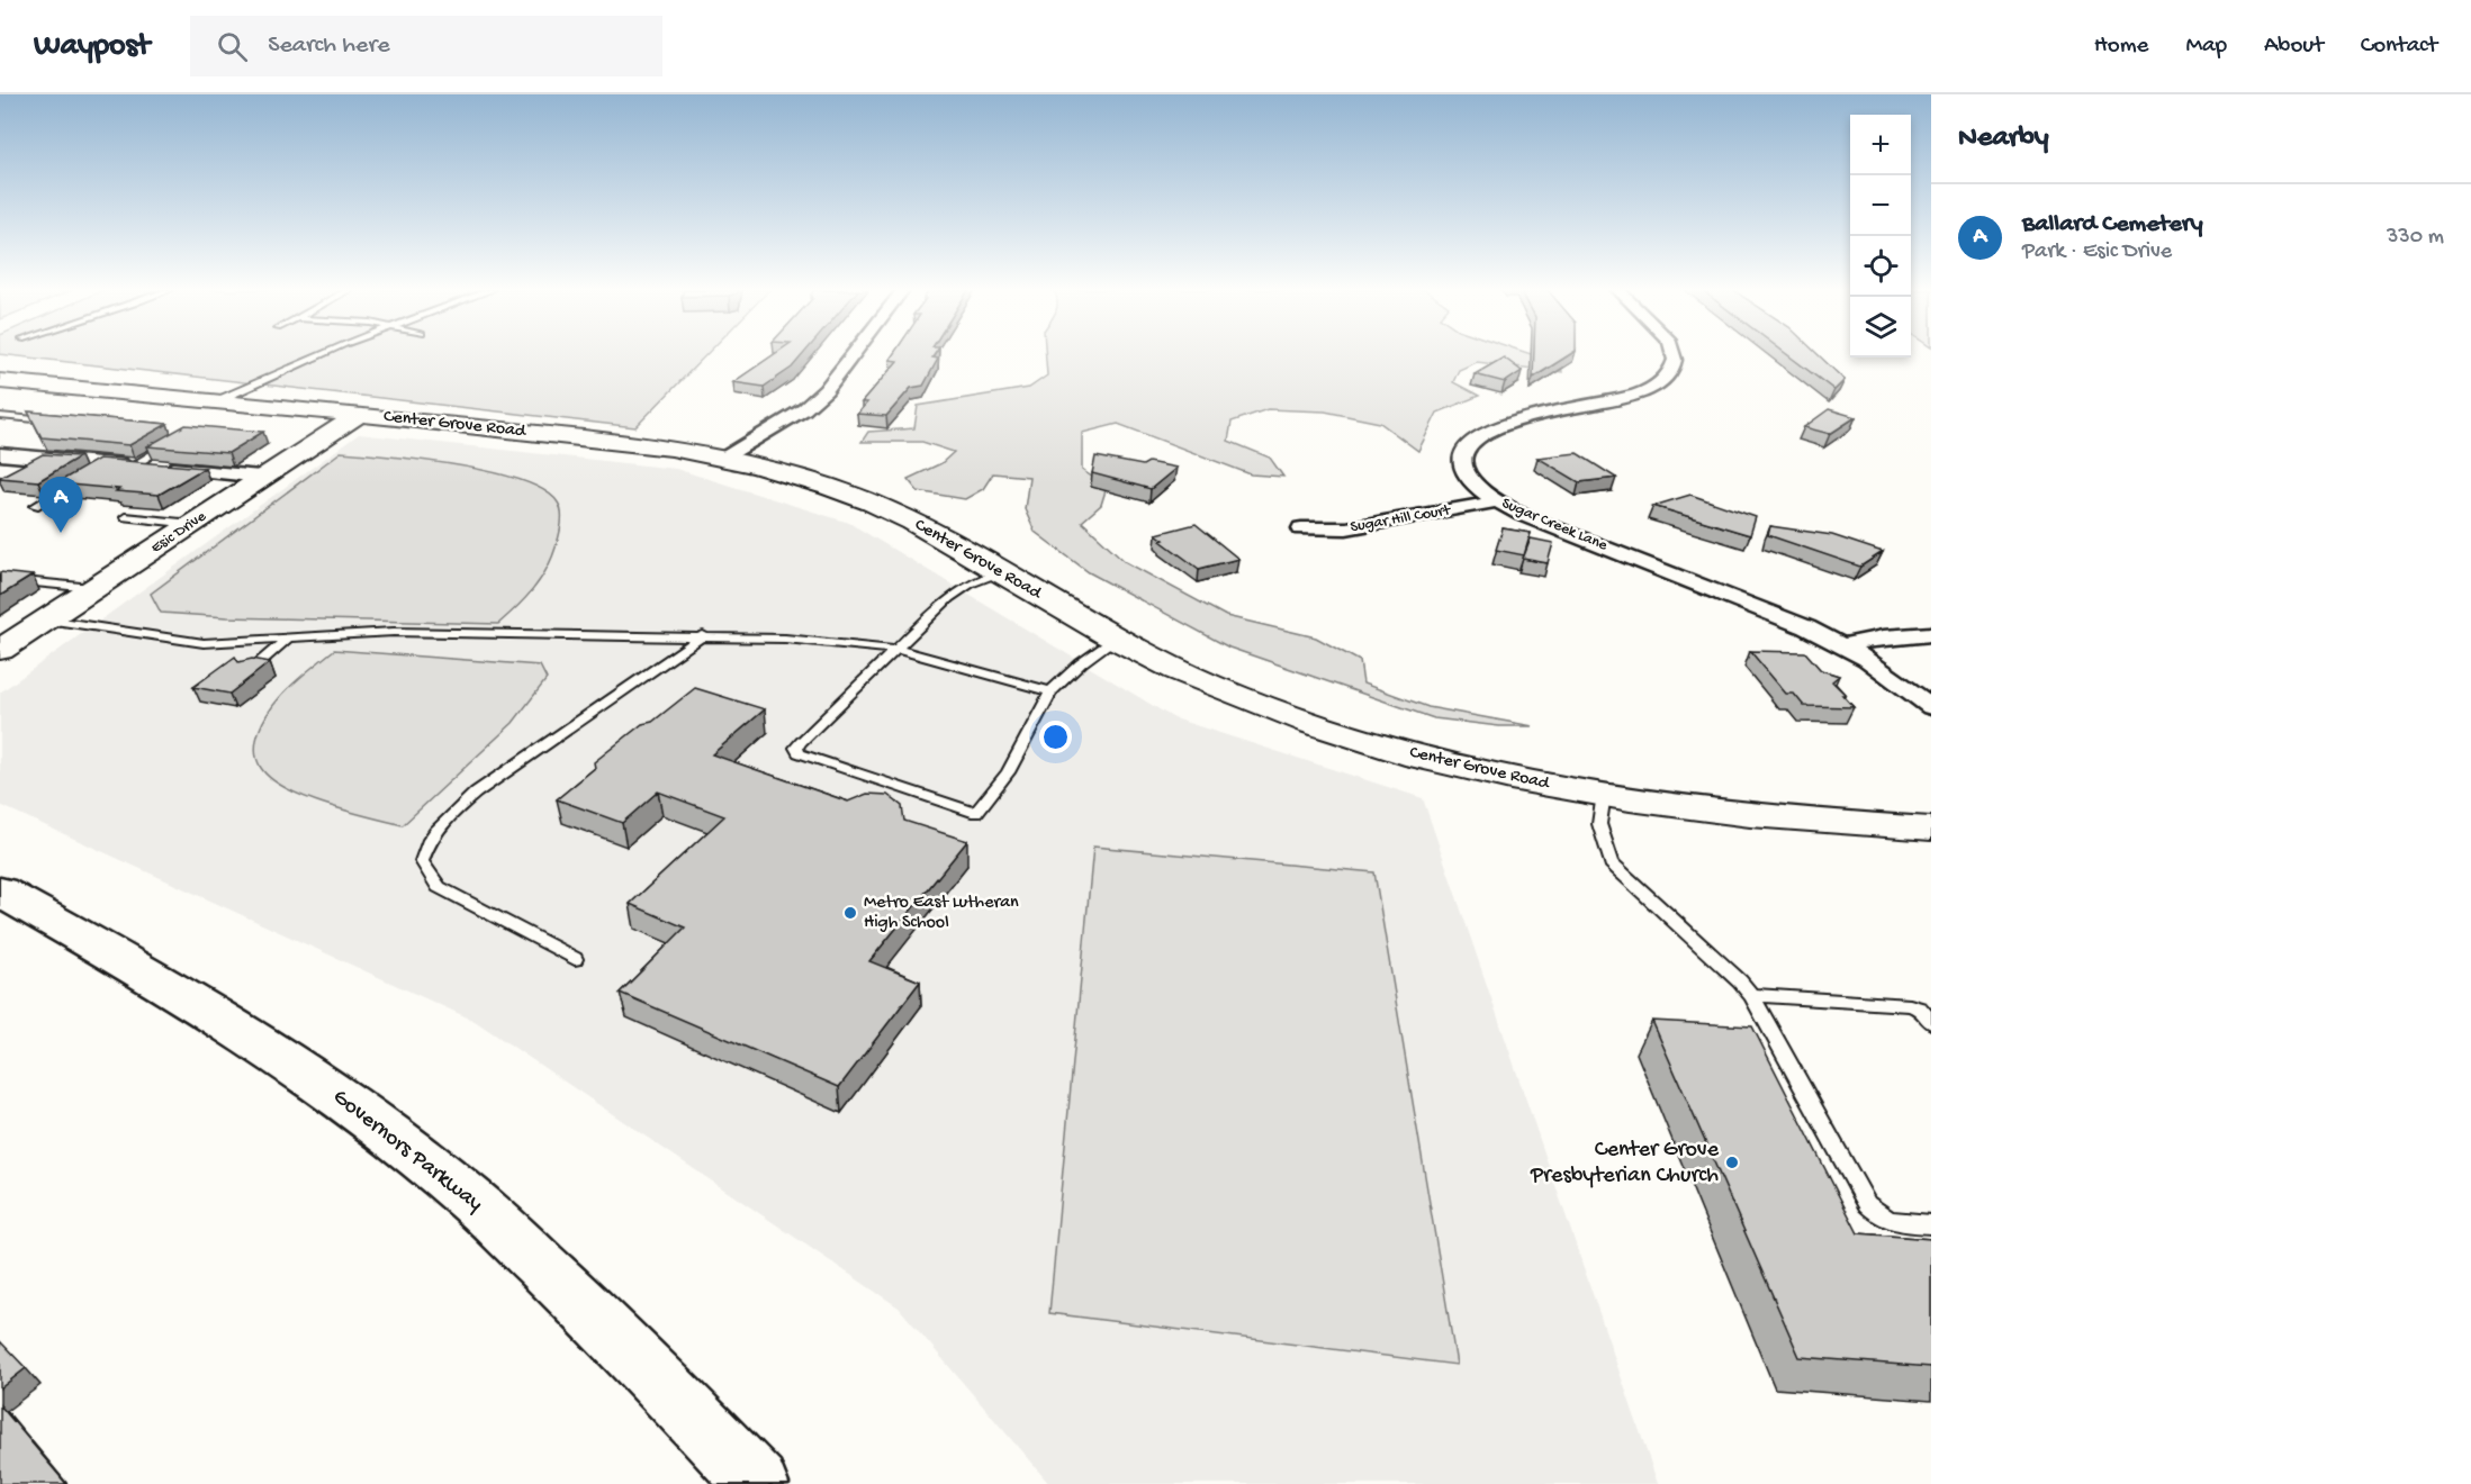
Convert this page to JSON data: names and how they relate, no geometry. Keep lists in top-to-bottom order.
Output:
{
  "streets": {
    "main road": ["Governors Parkway"],
    "street": [
      "Center Grove Road",
      "Sugar Hill Court",
      "Sugar Creek Lane",
      "Esic Drive"
    ]
  },
  "crossings": [
    ["Center Grove Road", "Esic Drive"],
    ["Sugar Hill Court", "Sugar Creek Lane"]
  ],
  "places": ["Metro East Lutheran High School", "Center Grove Presbyterian Church"],
  "page": {
    "header": "Waypost",
    "search": "Search here",
    "nav": [
      "Home",
      "Map",
      "About",
      "Contact"
    ],
    "heading": "Nearby",
    "map_buttons": ["+", "−"],
    "list": [
      {
        "mark": "A",
        "name": "Ballard Cemetery",
        "note": "Park · Esic Drive",
        "value": "330 m"
      }
    ],
    "pins": "A"
  }
}
